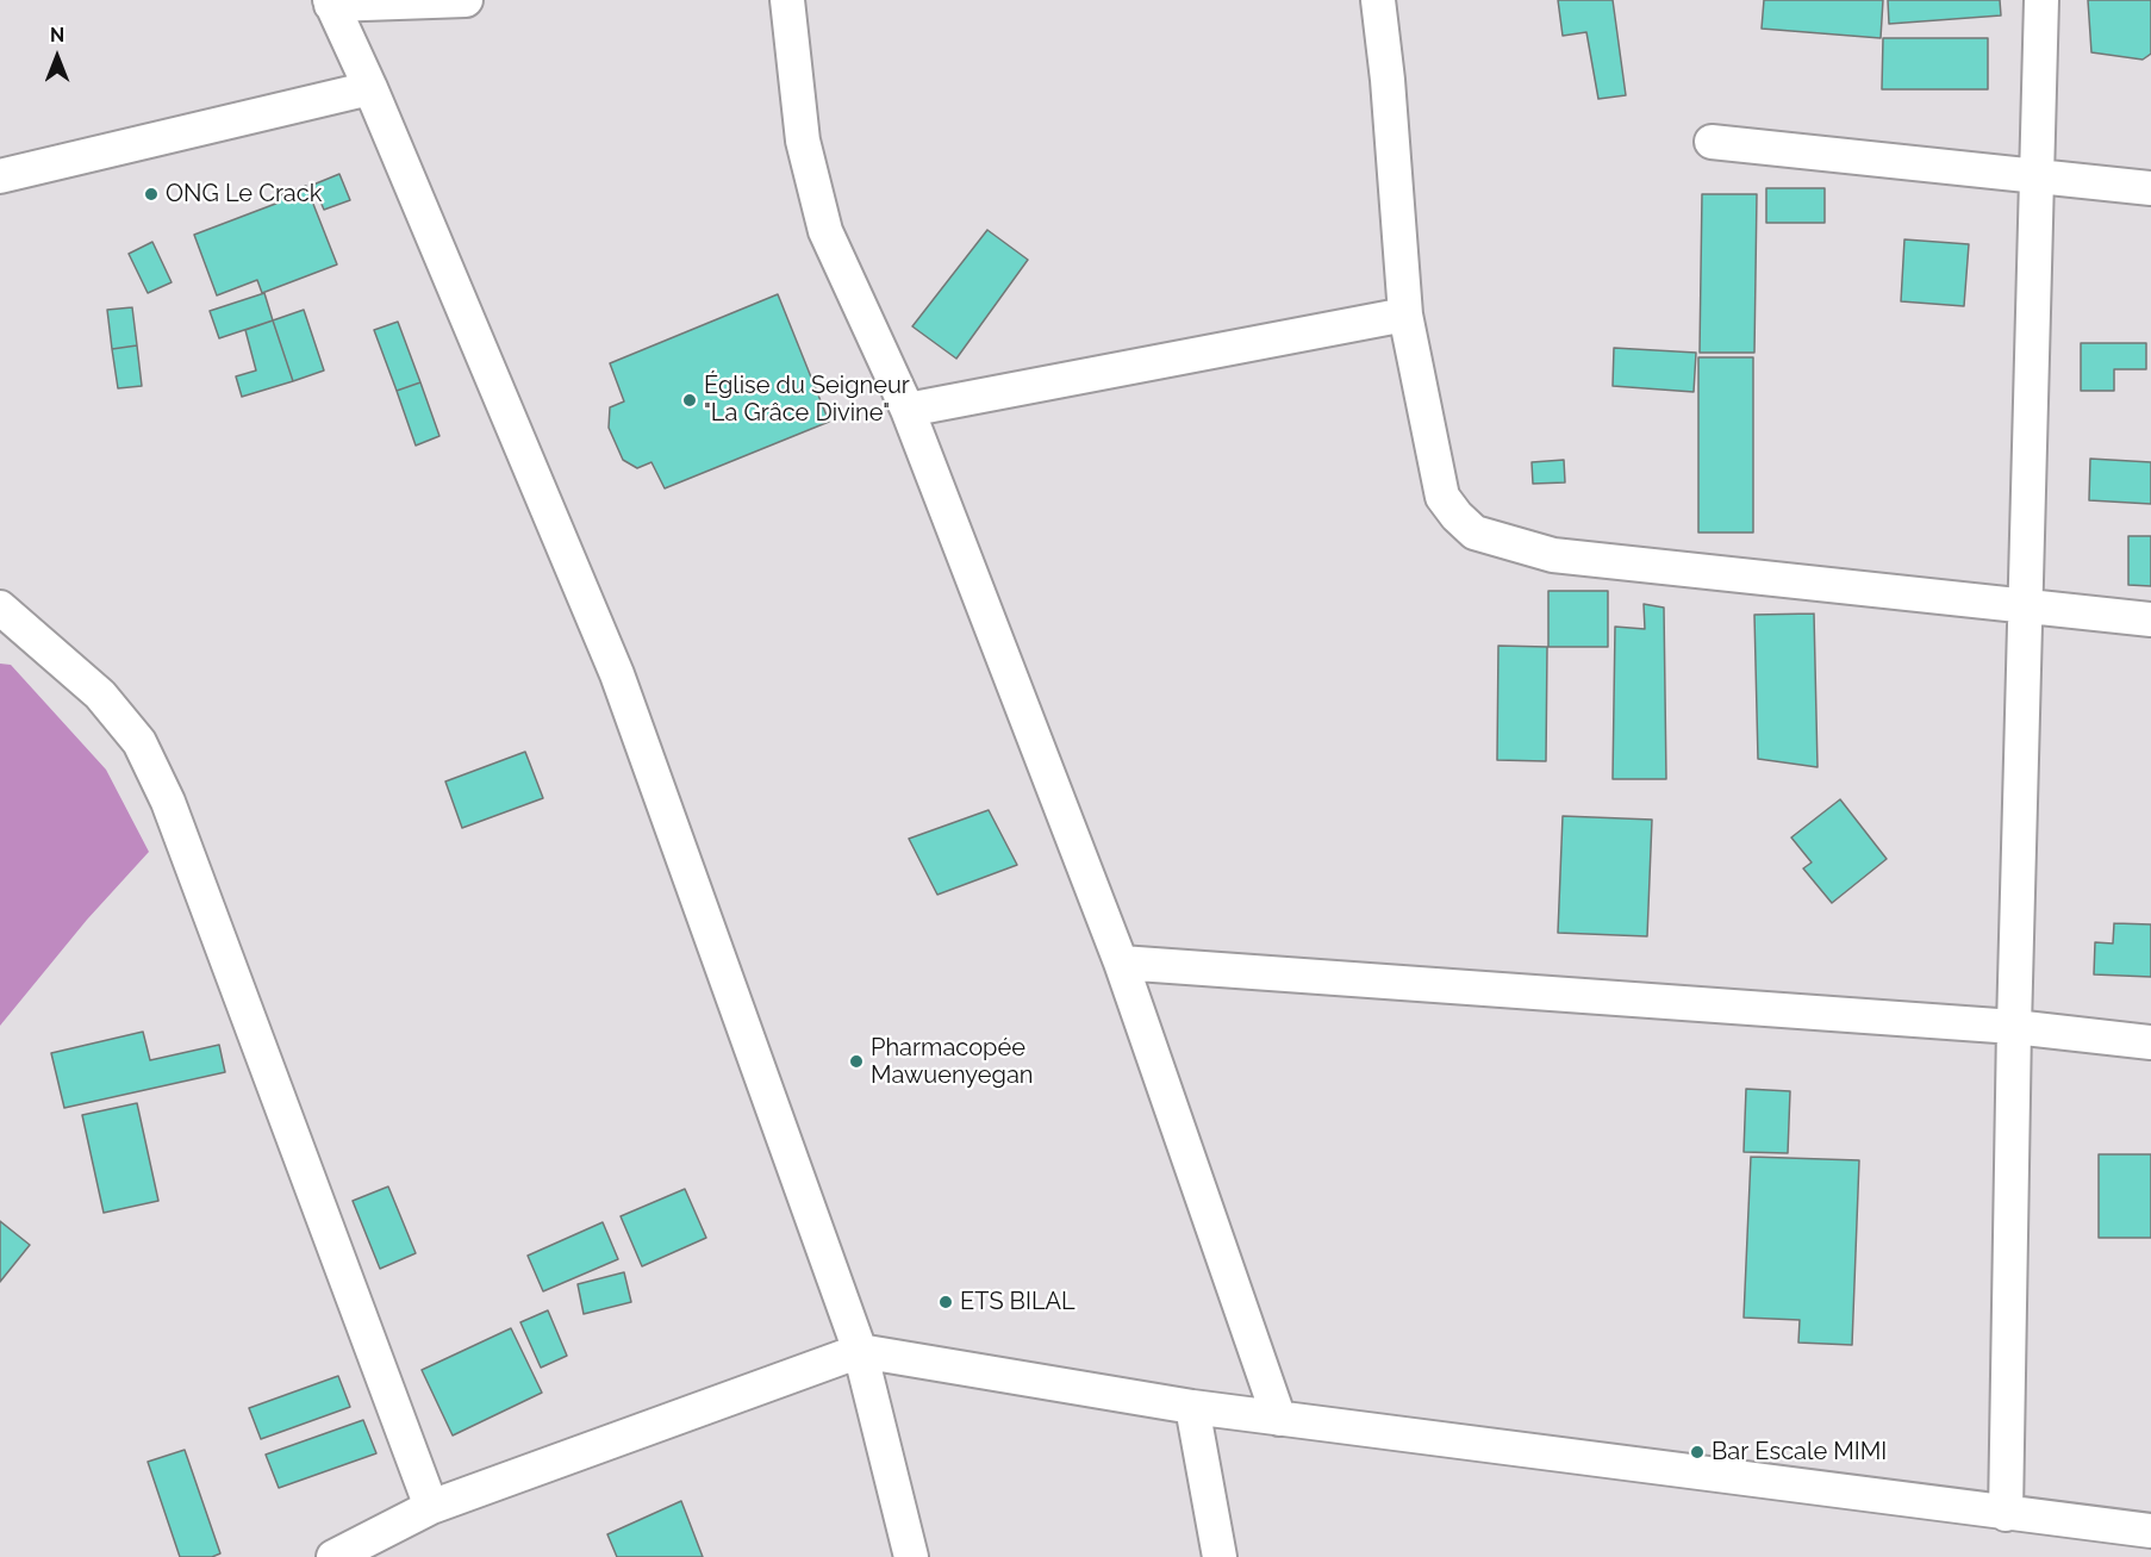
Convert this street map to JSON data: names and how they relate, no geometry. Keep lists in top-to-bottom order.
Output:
{
  "places": [
    "ONG Le Crack",
    "Église du Seigneur \"La Grâce Divine\"",
    "Pharmacopée Mawuenyegan",
    "ETS BILAL",
    "Bar Escale MIMI"
  ],
  "north": "top"
}
